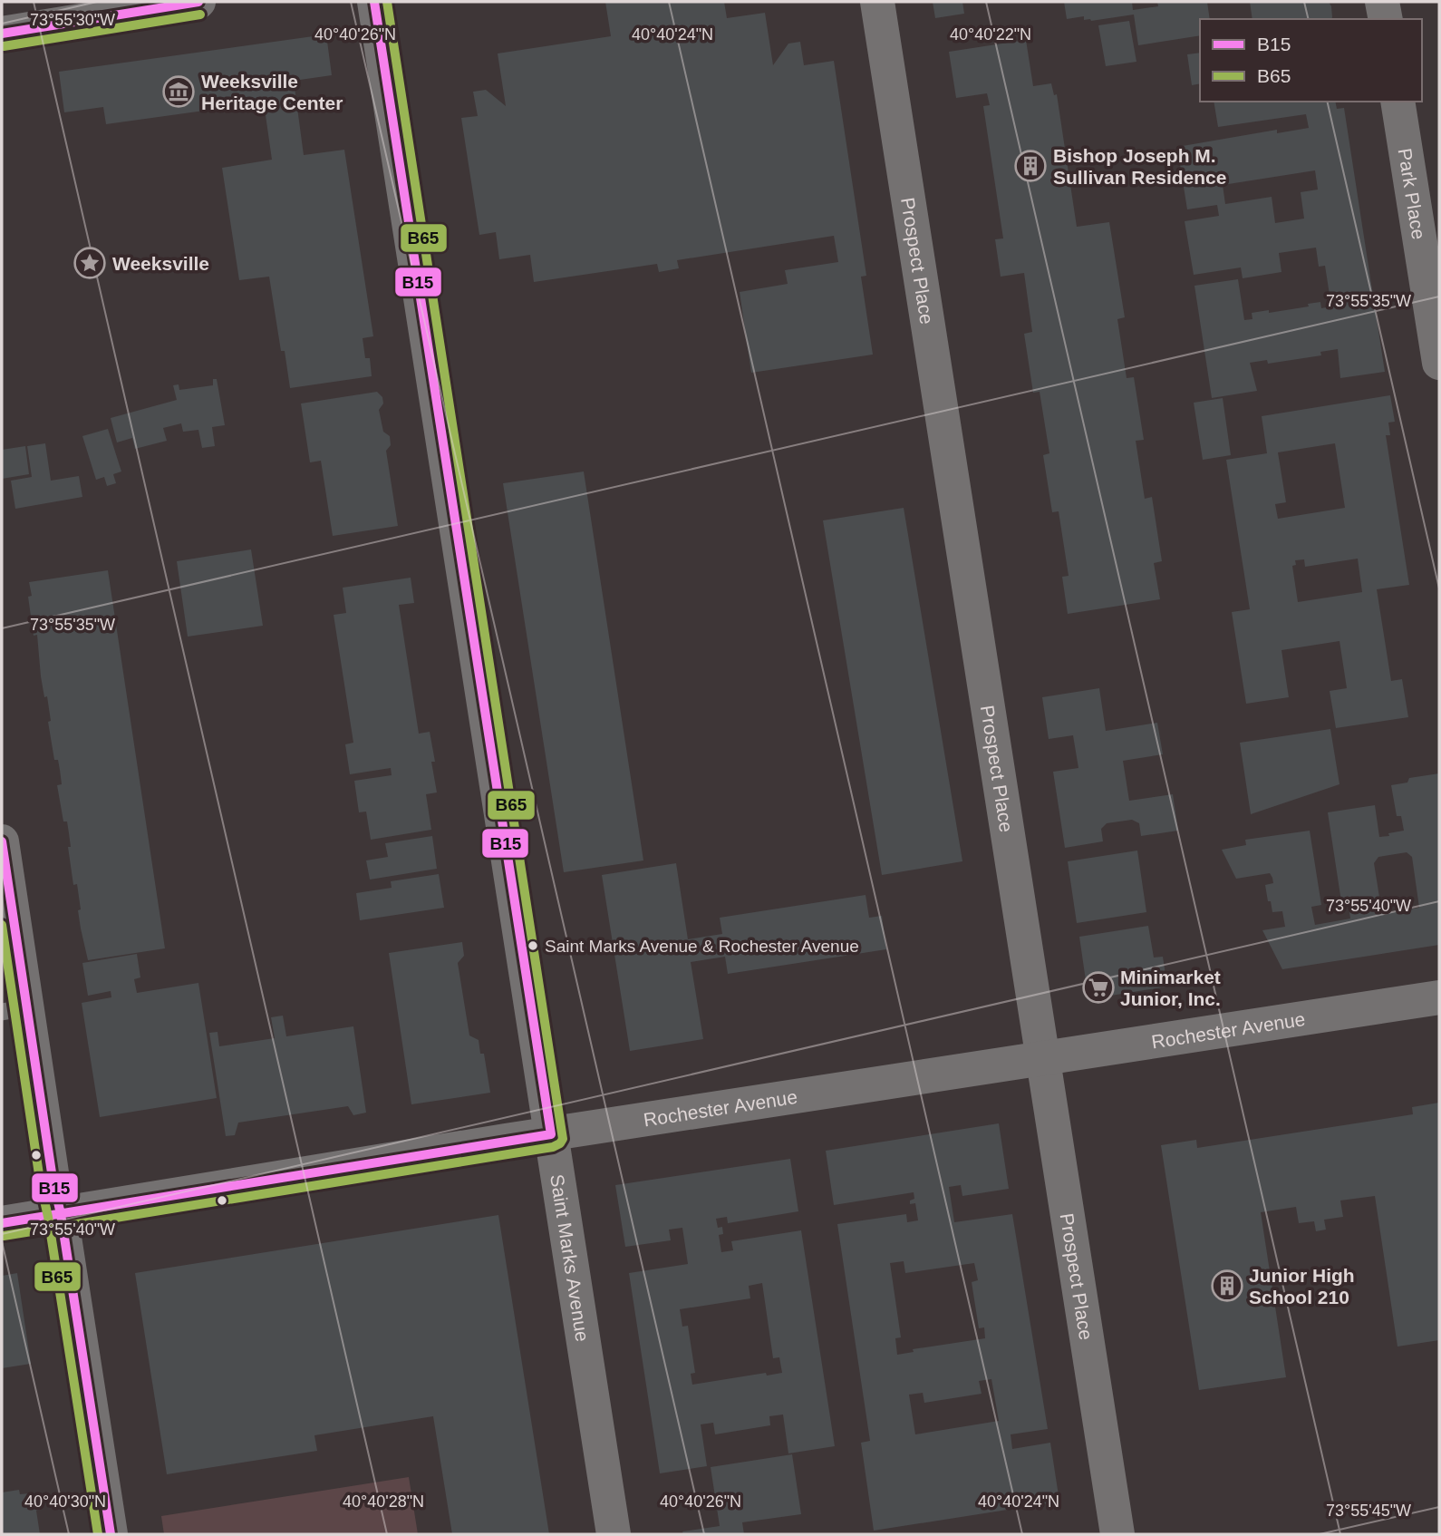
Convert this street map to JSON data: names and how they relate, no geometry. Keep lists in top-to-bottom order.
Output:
{
  "streets": {
    "street": [
      "Park Place",
      "Prospect Place",
      "Rochester Avenue",
      "Saint Marks Avenue"
    ]
  },
  "crossings": [
    ["Prospect Place", "Rochester Avenue"],
    ["Rochester Avenue", "Saint Marks Avenue"]
  ],
  "places": {
    "museum": ["Weeksville Heritage Center"],
    "building": ["Bishop Joseph M. Sullivan Residence", "Junior High School 210"],
    "place": ["Weeksville"],
    "other": ["Saint Marks Avenue & Rochester Avenue"],
    "supermarket": ["Minimarket Junior, Inc."]
  },
  "lines": ["transit line B15", "transit line B65"],
  "legend": ["B15", "B65"],
  "coordinates": [
    "73°55'30\"W",
    "40°40'26\"N",
    "40°40'24\"N",
    "40°40'22\"N",
    "73°55'35\"W",
    "73°55'40\"W",
    "40°40'30\"N",
    "40°40'28\"N",
    "73°55'45\"W"
  ]
}
